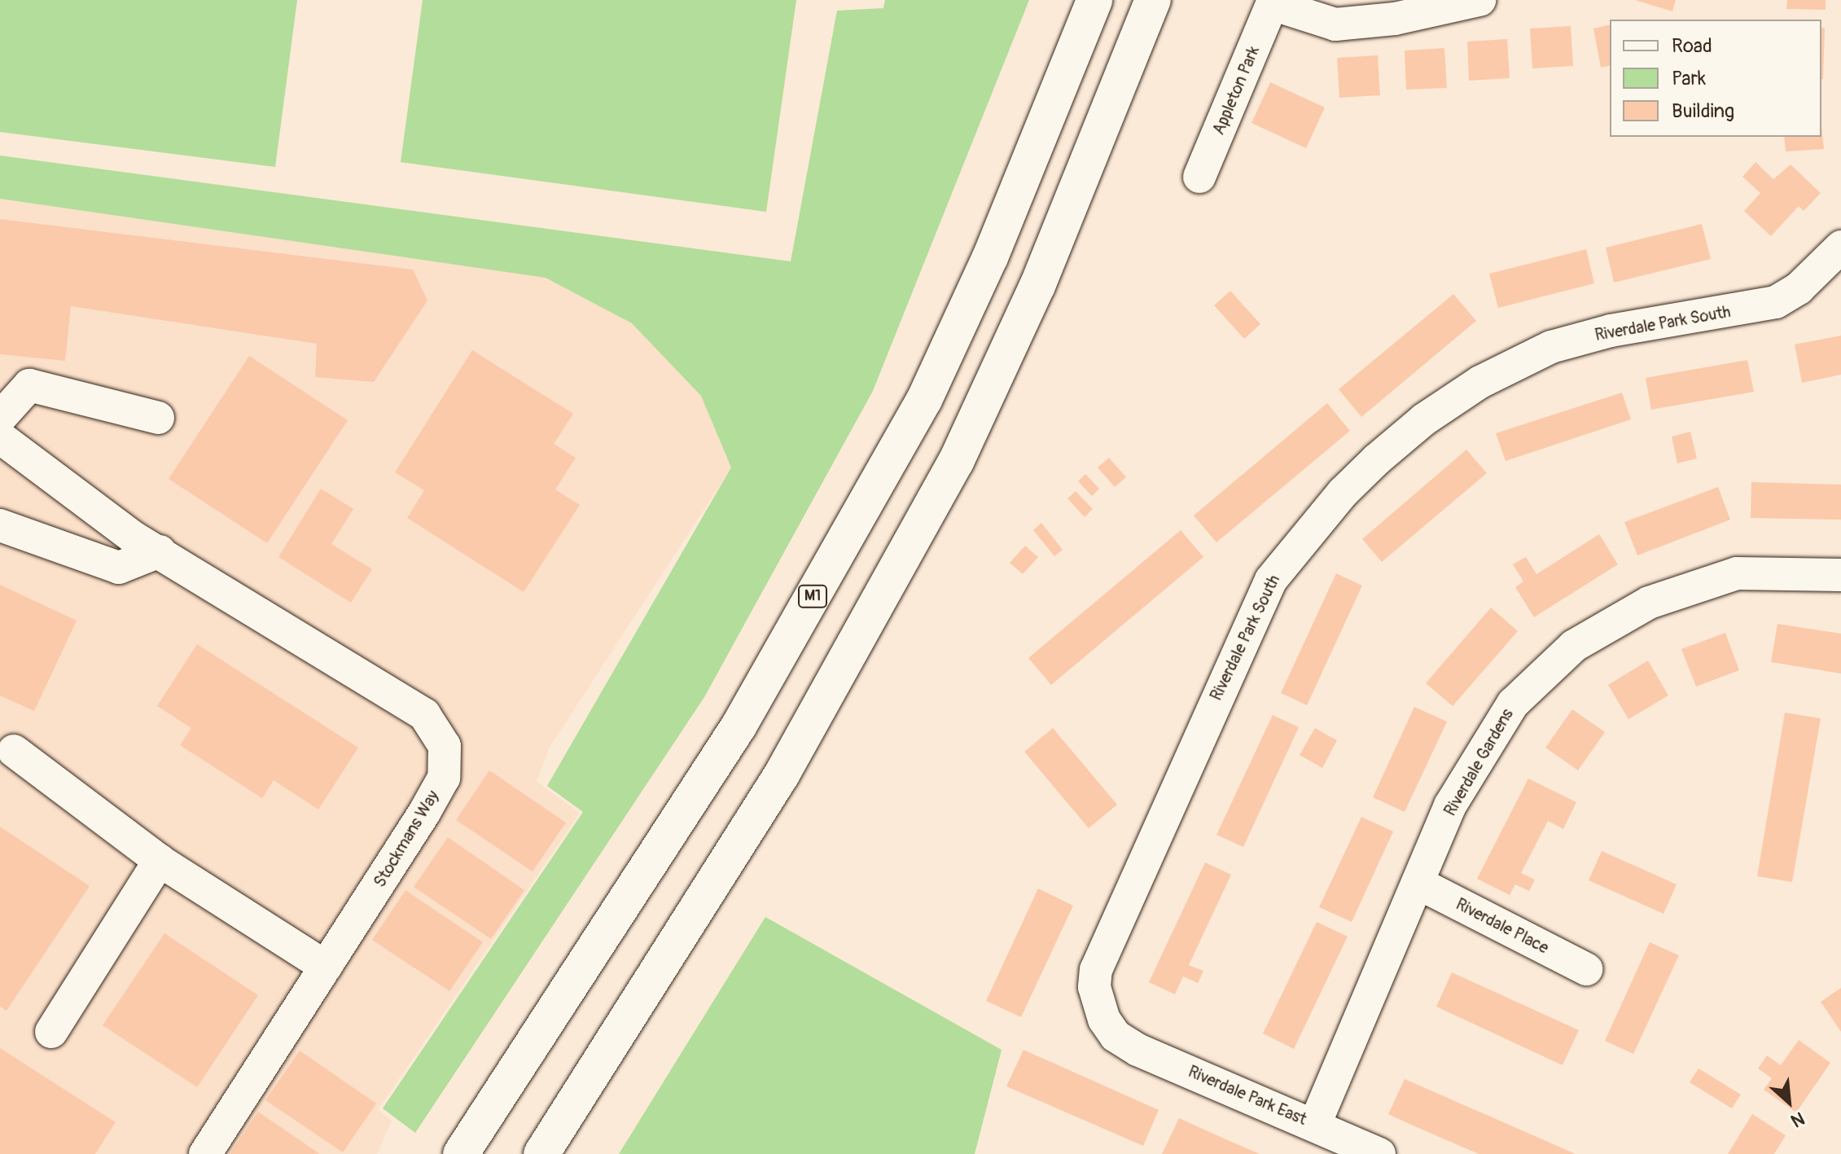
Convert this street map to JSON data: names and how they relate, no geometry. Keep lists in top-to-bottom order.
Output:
{
  "streets": {
    "highway": ["M1"],
    "street": [
      "Appleton Park",
      "Riverdale Park South",
      "Riverdale Gardens",
      "Stockmans Way",
      "Riverdale Place",
      "Riverdale Park East"
    ]
  },
  "crossings": [
    ["Riverdale Park South", "Riverdale Park East"],
    ["Riverdale Gardens", "Riverdale Place"],
    ["Riverdale Gardens", "Riverdale Park East"]
  ],
  "legend": ["Road", "Park", "Building"],
  "north": "bottom right"
}
